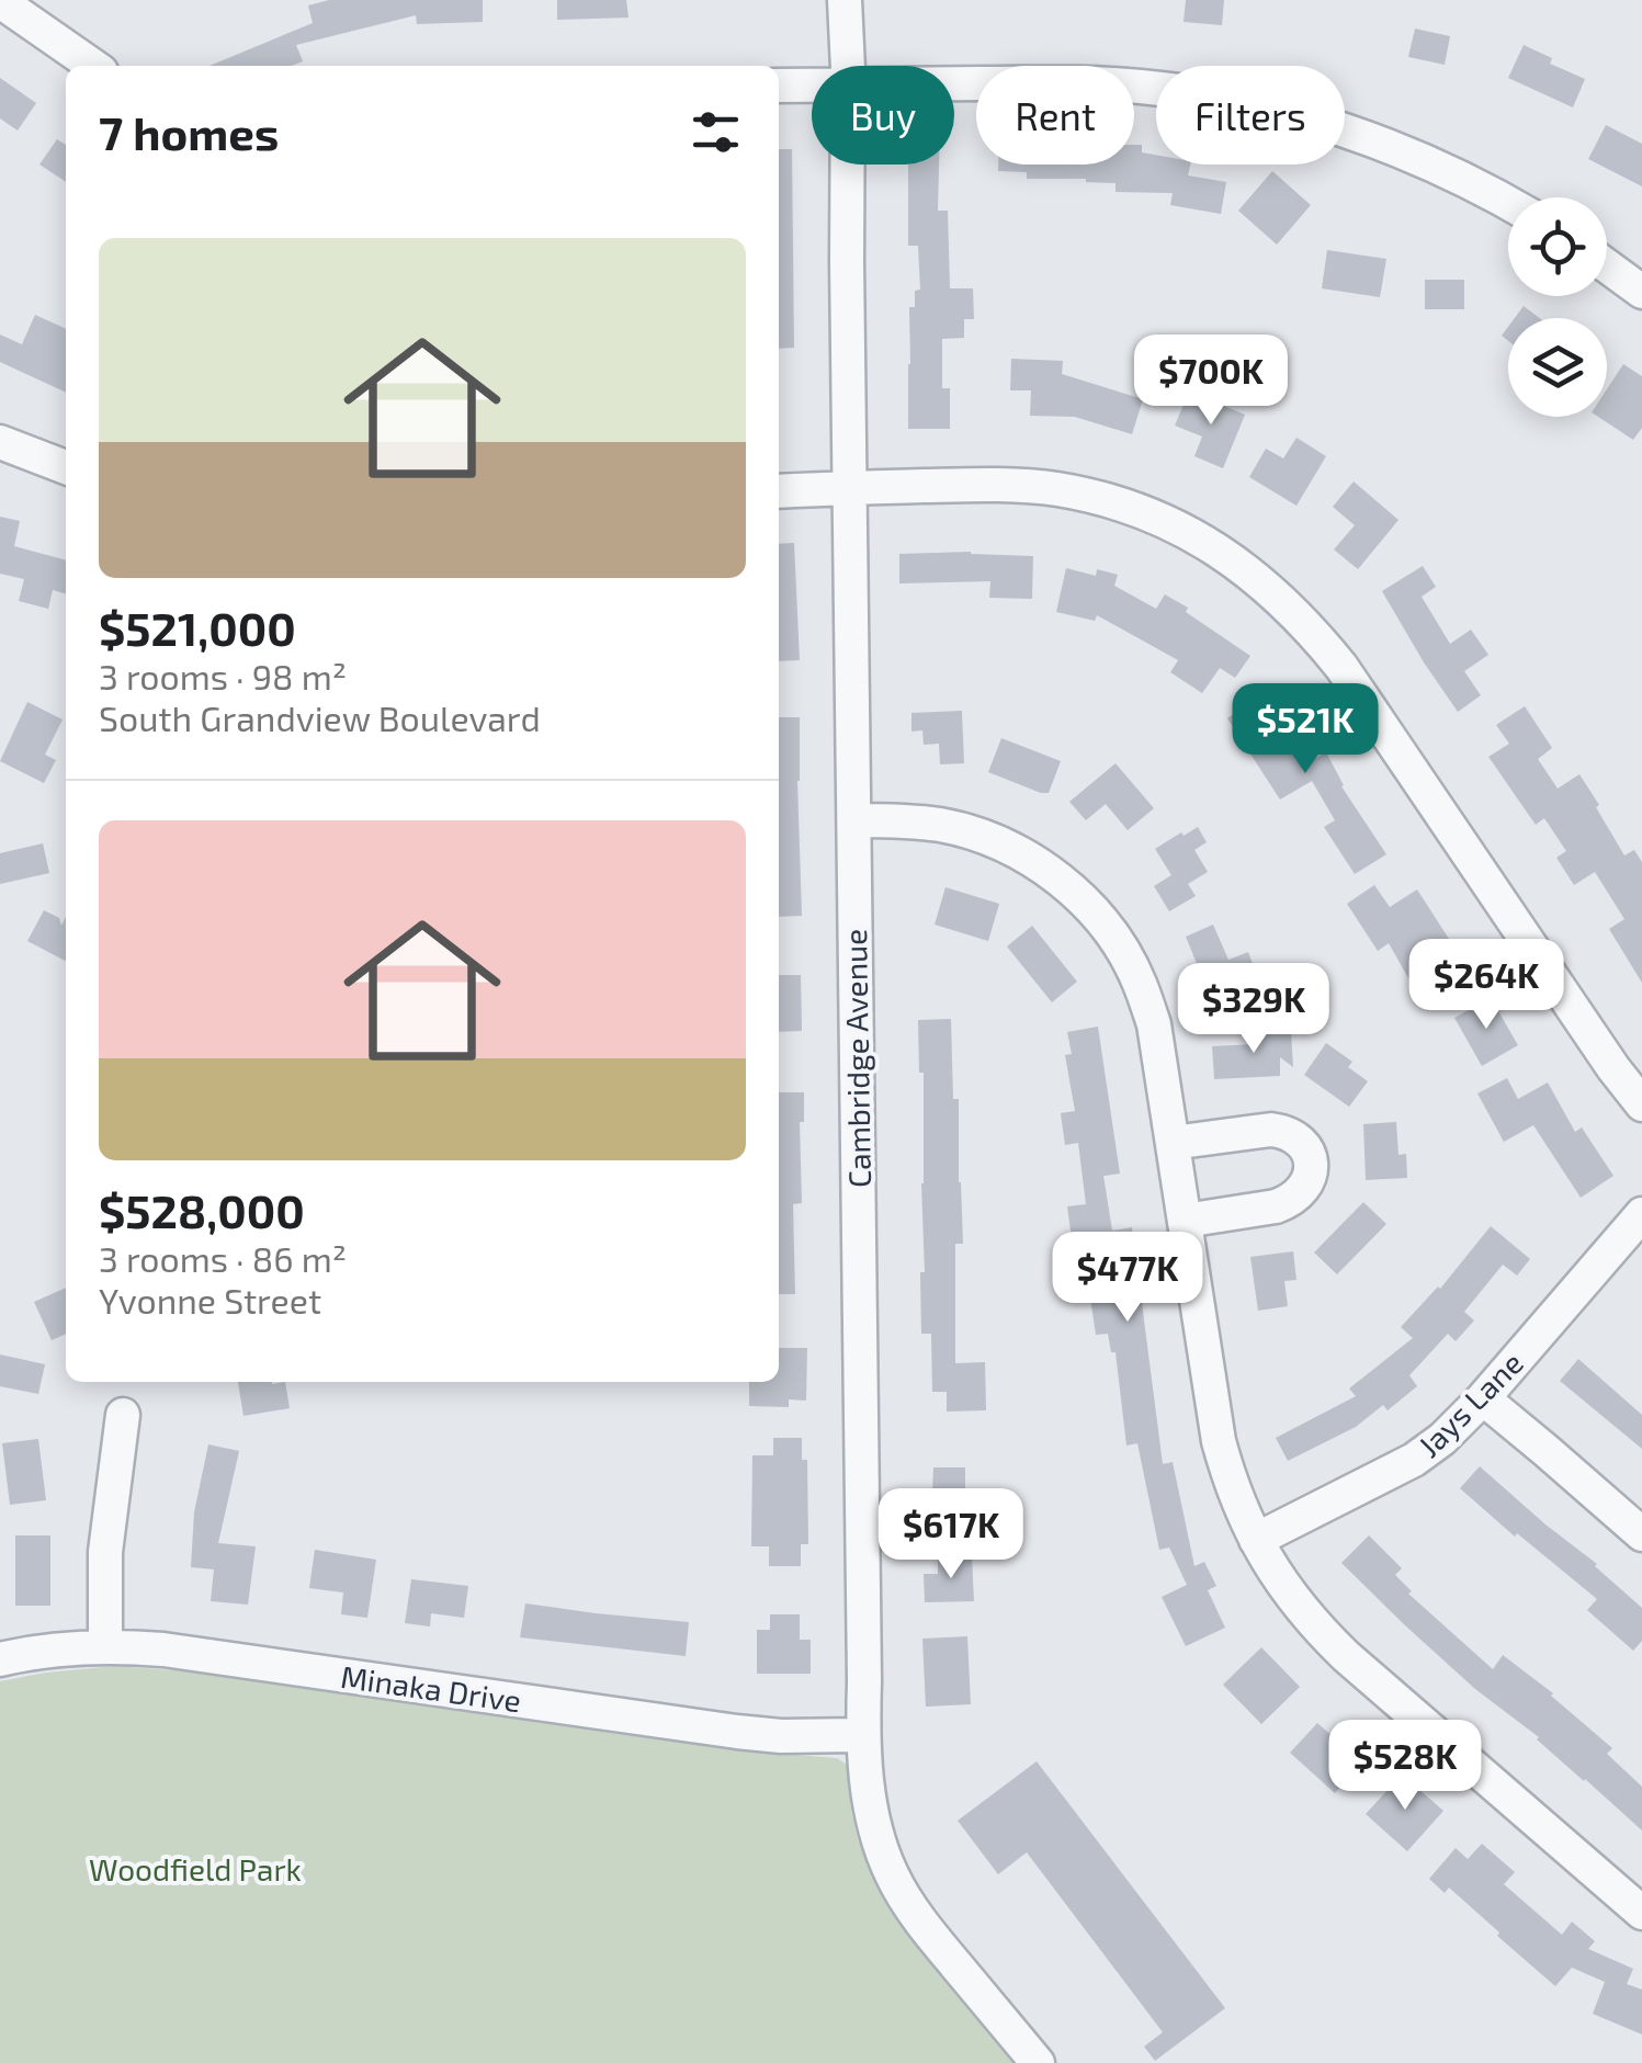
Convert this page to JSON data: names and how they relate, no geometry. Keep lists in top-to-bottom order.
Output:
{
  "streets": {
    "street": ["Cambridge Avenue", "Jays Lane", "Minaka Drive"]
  },
  "crossings": [
    ["Cambridge Avenue", "Minaka Drive"]
  ],
  "parks": ["Woodfield Park"],
  "page": {
    "chip": ["Buy", "Rent", "Filters"],
    "heading": "7 homes",
    "list": [
      {
        "name": "$521,000",
        "note": "3 rooms · 98 m² · South Grandview Boulevard"
      },
      {
        "name": "$528,000",
        "note": "3 rooms · 86 m² · Yvonne Street"
      }
    ],
    "price": [
      "$700K",
      "$521K",
      "$264K",
      "$329K",
      "$477K",
      "$617K",
      "$528K"
    ]
  }
}
